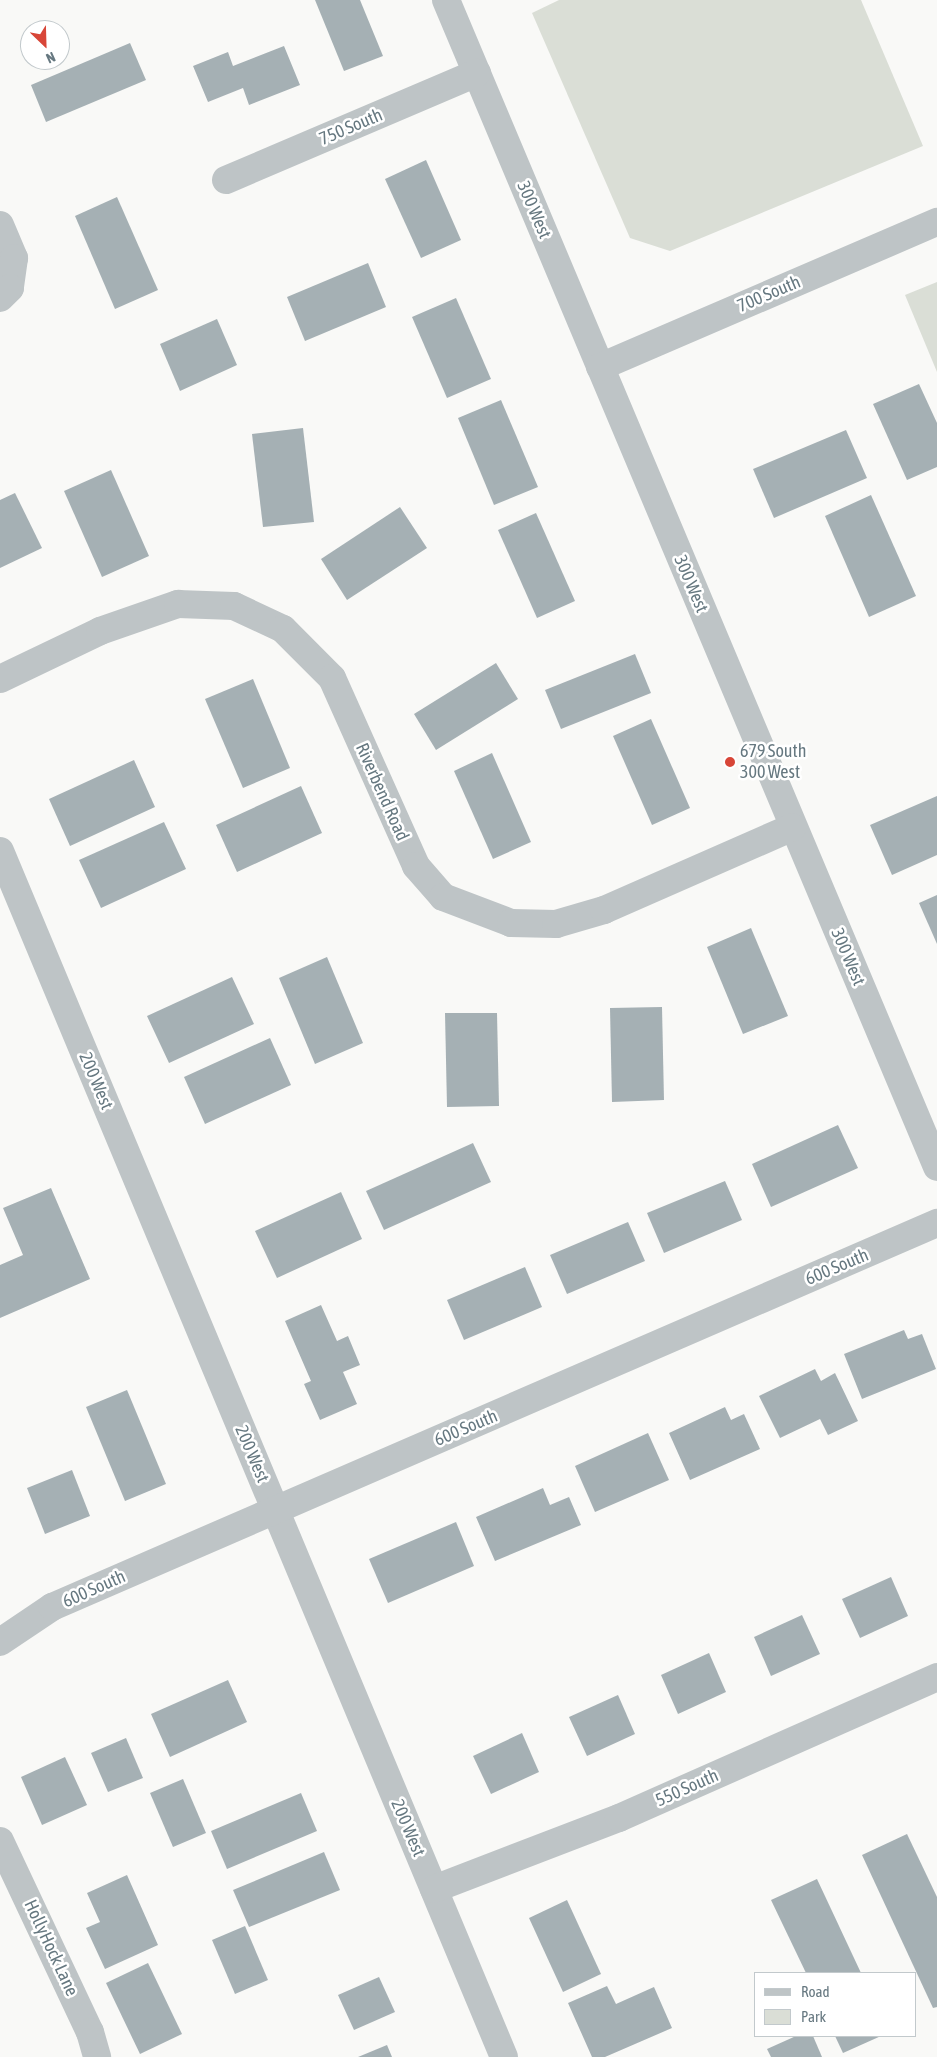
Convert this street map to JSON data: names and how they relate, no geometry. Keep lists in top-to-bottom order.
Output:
{
  "streets": {
    "street": [
      "750 South",
      "300 West",
      "700 South",
      "Riverbend Road",
      "200 West",
      "600 South",
      "550 South",
      "HollyHock Lane"
    ]
  },
  "crossings": [
    ["750 South", "300 West"],
    ["300 West", "700 South"],
    ["300 West", "Riverbend Road"],
    ["200 West", "600 South"],
    ["200 West", "550 South"]
  ],
  "places": ["679 South 300 West"],
  "legend": ["Road", "Park"],
  "north": "bottom right"
}
